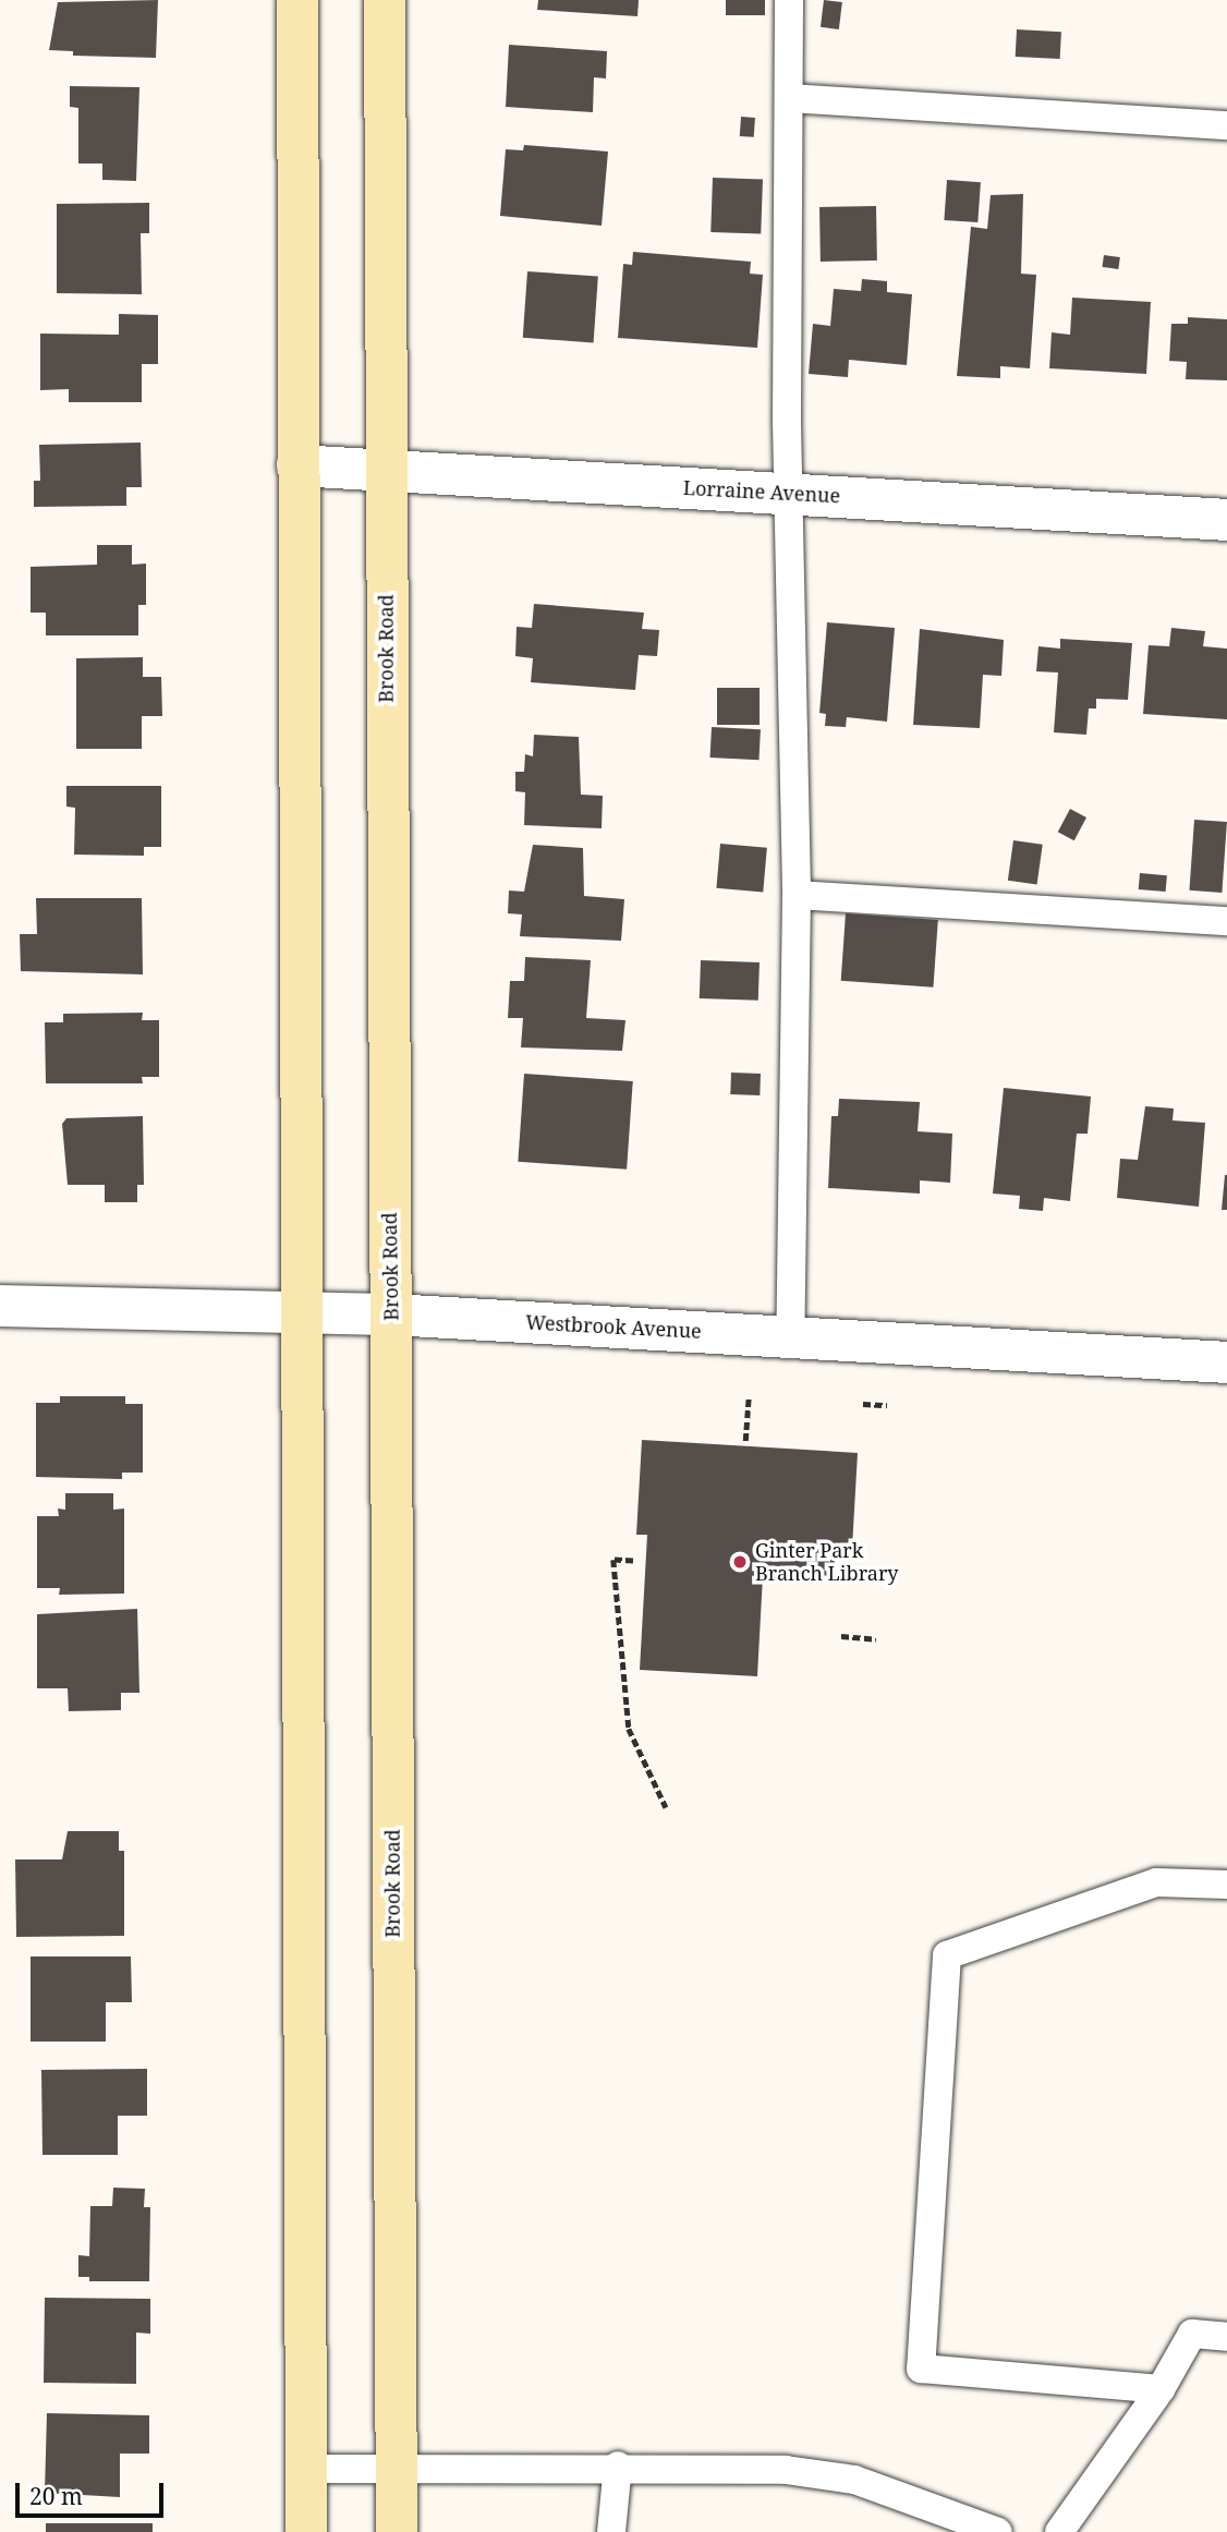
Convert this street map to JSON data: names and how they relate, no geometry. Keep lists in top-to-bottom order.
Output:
{
  "streets": {
    "main road": ["Brook Road"],
    "street": ["Lorraine Avenue", "Westbrook Avenue"]
  },
  "crossings": [
    ["Lorraine Avenue", "Brook Road"],
    ["Brook Road", "Westbrook Avenue"]
  ],
  "places": ["Ginter Park Branch Library"],
  "scale_bar": "20 m"
}
